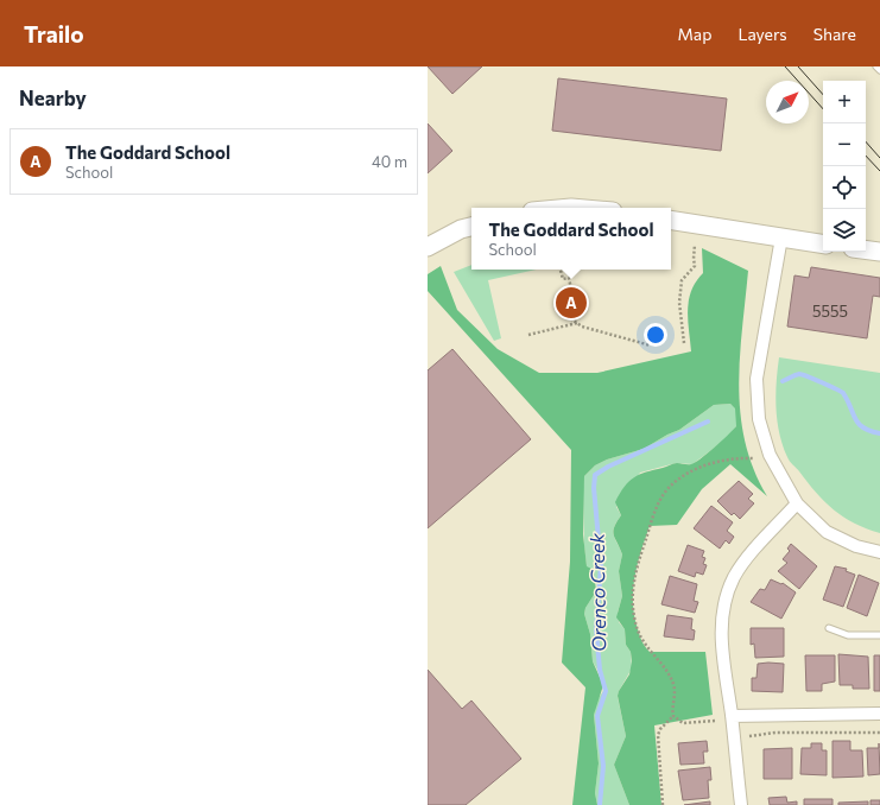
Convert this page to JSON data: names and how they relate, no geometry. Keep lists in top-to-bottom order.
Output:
{
  "water": ["Orenco Creek"],
  "house_numbers": ["5555"],
  "north": "top right",
  "page": {
    "header": "Trailo",
    "nav": ["Map", "Layers", "Share"],
    "heading": "Nearby",
    "map_buttons": ["+", "−"],
    "list": [
      {
        "mark": "A",
        "name": "The Goddard School",
        "note": "School",
        "value": "40 m"
      }
    ],
    "popup": ["The Goddard School", "School"],
    "pins": "A"
  }
}
